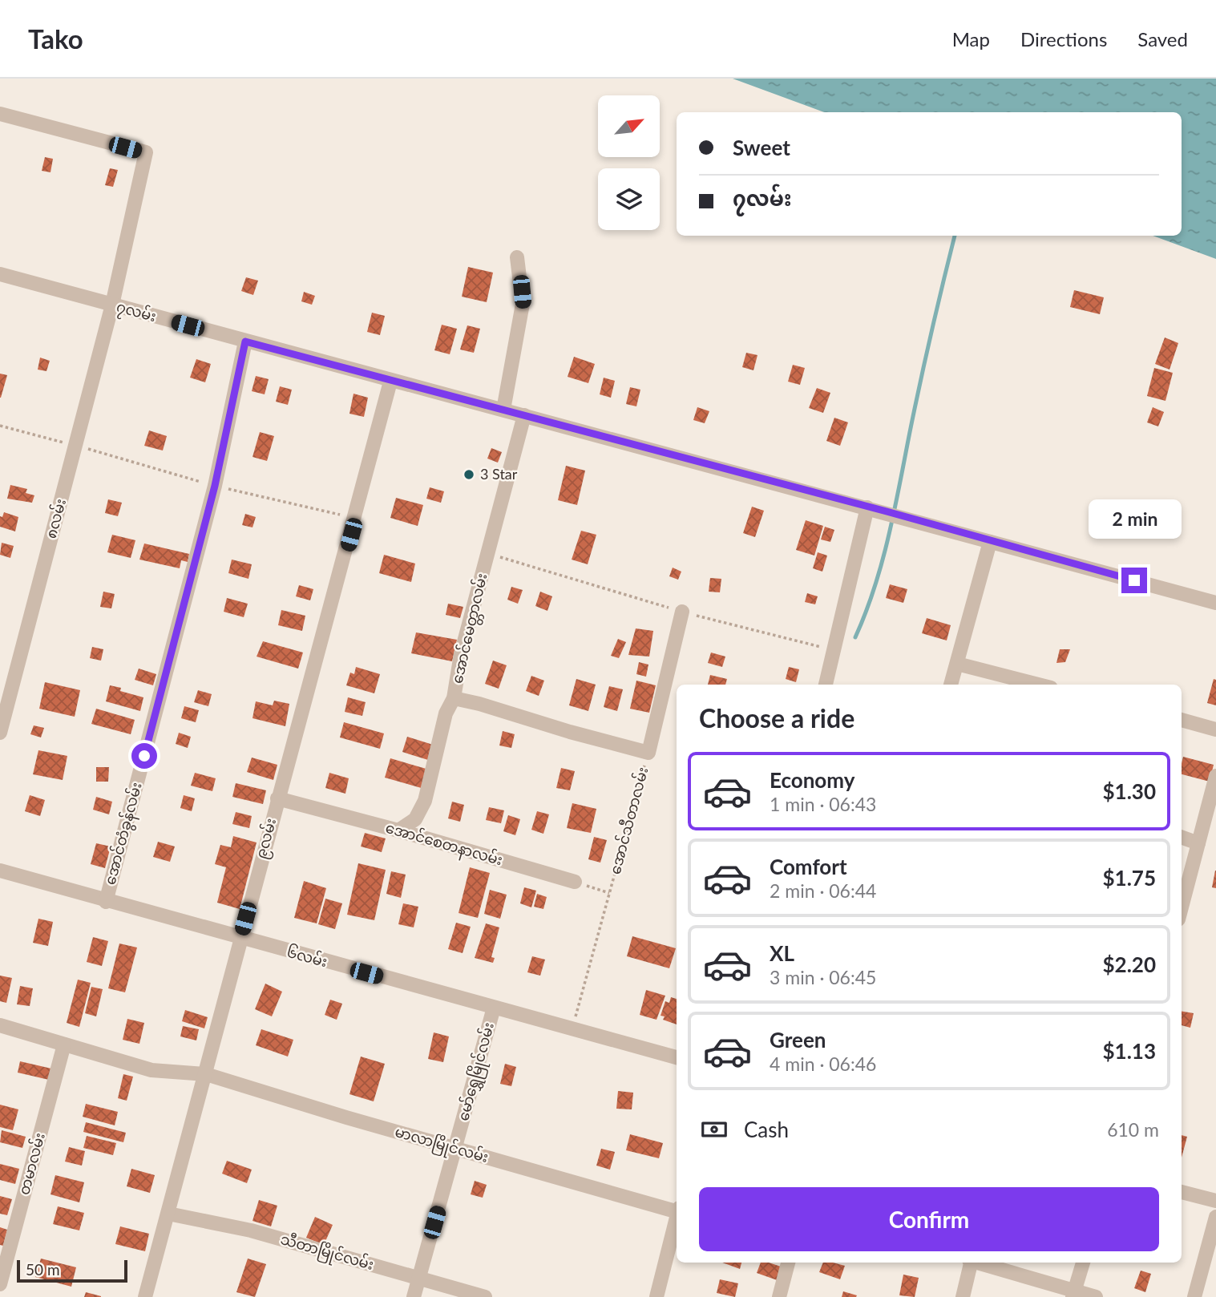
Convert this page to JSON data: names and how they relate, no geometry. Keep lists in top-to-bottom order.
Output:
{
  "streets": {
    "street": [
      "၇လမ်း",
      "၈လမ်း",
      "အောင်မေတ္တာလမ်း",
      "အောင်သီတာလမ်း",
      "အောင်တံခွန်လမ်း",
      "၉လမ်း",
      "အောင်စေတနာလမ်း",
      "၆လမ်း",
      "မော်ရွှေမြိုင်လမ်း",
      "မာလာမြိုင်လမ်း",
      "တမာလမ်း",
      "သီတာမြိုင်လမ်း"
    ]
  },
  "crossings": [
    ["၇လမ်း", "၈လမ်း"],
    ["၇လမ်း", "အောင်မေတ္တာလမ်း"],
    ["၇လမ်း", "အောင်တံခွန်လမ်း"],
    ["၇လမ်း", "၉လမ်း"],
    ["အောင်မေတ္တာလမ်း", "အောင်စေတနာလမ်း"],
    ["အောင်သီတာလမ်း", "၆လမ်း"],
    ["အောင်တံခွန်လမ်း", "၆လမ်း"],
    ["၉လမ်း", "အောင်စေတနာလမ်း"],
    ["၉လမ်း", "၆လမ်း"],
    ["၉လမ်း", "မာလာမြိုင်လမ်း"],
    ["၉လမ်း", "သီတာမြိုင်လမ်း"],
    ["၆လမ်း", "မော်ရွှေမြိုင်လမ်း"],
    ["မော်ရွှေမြိုင်လမ်း", "မာလာမြိုင်လမ်း"],
    ["မော်ရွှေမြိုင်လမ်း", "သီတာမြိုင်လမ်း"],
    ["မာလာမြိုင်လမ်း", "တမာလမ်း"]
  ],
  "places": ["3 Star"],
  "scale_bar": "50 m",
  "north": "top right",
  "page": {
    "header": "Tako",
    "nav": ["Map", "Directions", "Saved"],
    "banner": ["Sweet", "၇လမ်း"],
    "bubble": "2 min",
    "heading": "Choose a ride",
    "list": [
      {
        "name": "Economy",
        "note": "1 min · 06:43",
        "value": "$1.30"
      },
      {
        "name": "Comfort",
        "note": "2 min · 06:44",
        "value": "$1.75"
      },
      {
        "name": "XL",
        "note": "3 min · 06:45",
        "value": "$2.20"
      },
      {
        "name": "Green",
        "note": "4 min · 06:46",
        "value": "$1.13"
      }
    ],
    "pay": ["Cash", "610 m"],
    "buttons": "Confirm",
    "scale": "50 m"
  }
}
